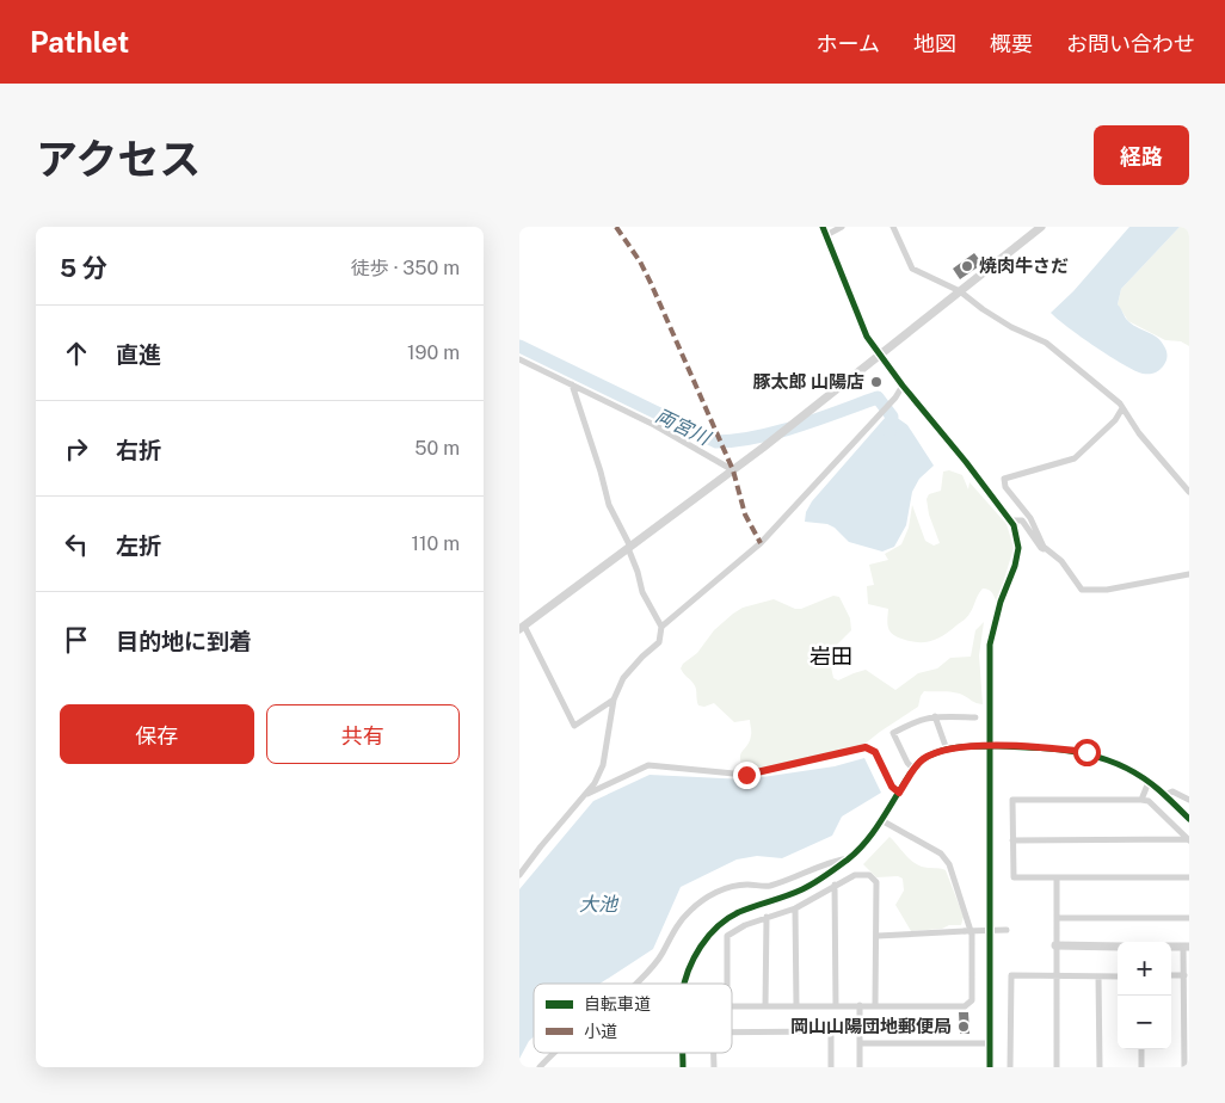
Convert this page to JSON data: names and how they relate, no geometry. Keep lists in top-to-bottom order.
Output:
{
  "districts": ["岩田"],
  "water": ["両宮川", "大池"],
  "places": ["焼肉牛さだ", "豚太郎 山陽店", "岡山山陽団地郵便局"],
  "legend": ["自転車道", "小道"],
  "page": {
    "header": "Pathlet",
    "nav": [
      "ホーム",
      "地図",
      "概要",
      "お問い合わせ"
    ],
    "title": "アクセス",
    "buttons": [
      "経路",
      ["保存", "共有"]
    ],
    "heading": ["5 分", "徒歩 · 350 m"],
    "list": [
      ["直進", "190 m"],
      ["右折", "50 m"],
      ["左折", "110 m"],
      "目的地に到着"
    ],
    "map_buttons": ["+", "−"]
  }
}
